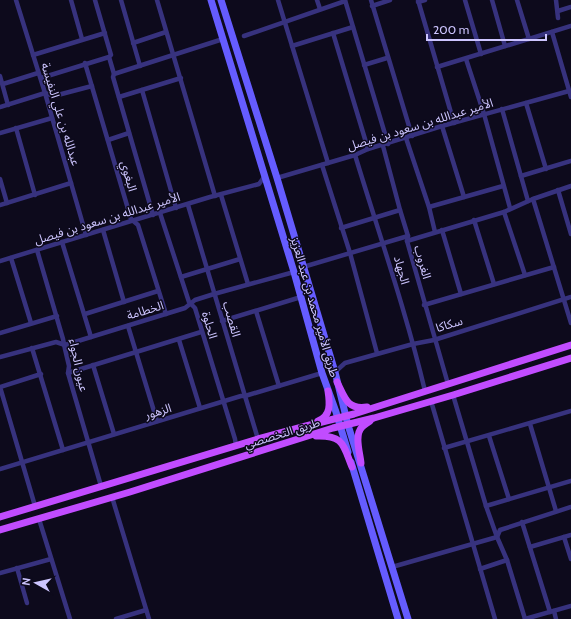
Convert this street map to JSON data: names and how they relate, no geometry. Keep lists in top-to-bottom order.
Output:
{
  "streets": {
    "main road": ["طريق الأمير محمد بن عبد العزيز", "طريق التخصصي"],
    "street": [
      "عبدالله بن علي النفيسة",
      "الأمير عبدالله بن سعود بن فيصل",
      "البغوي",
      "الغروب",
      "الجهاد",
      "الخطامة",
      "القصب",
      "سكاكا",
      "الحلوة",
      "عيون الجواء",
      "الزهور"
    ]
  },
  "crossings": [
    ["عبدالله بن علي النفيسة", "الأمير عبدالله بن سعود بن فيصل"],
    ["الأمير عبدالله بن سعود بن فيصل", "البغوي"],
    ["الأمير عبدالله بن سعود بن فيصل", "الغروب"],
    ["الأمير عبدالله بن سعود بن فيصل", "الجهاد"],
    ["الأمير عبدالله بن سعود بن فيصل", "طريق الأمير محمد بن عبد العزيز"],
    ["الأمير عبدالله بن سعود بن فيصل", "القصب"],
    ["الأمير عبدالله بن سعود بن فيصل", "الحلوة"],
    ["الأمير عبدالله بن سعود بن فيصل", "عيون الجواء"],
    ["البغوي", "الخطامة"],
    ["الغروب", "سكاكا"],
    ["الغروب", "طريق التخصصي"],
    ["الجهاد", "سكاكا"],
    ["الجهاد", "طريق التخصصي"],
    ["طريق الأمير محمد بن عبد العزيز", "الخطامة"],
    ["طريق الأمير محمد بن عبد العزيز", "سكاكا"],
    ["طريق الأمير محمد بن عبد العزيز", "الزهور"],
    ["طريق الأمير محمد بن عبد العزيز", "طريق التخصصي"],
    ["الخطامة", "القصب"],
    ["الخطامة", "الحلوة"],
    ["الخطامة", "عيون الجواء"],
    ["القصب", "الزهور"],
    ["القصب", "طريق التخصصي"],
    ["الحلوة", "الزهور"],
    ["الحلوة", "طريق التخصصي"],
    ["عيون الجواء", "الزهور"],
    ["عيون الجواء", "طريق التخصصي"]
  ],
  "scale_bar": "200 m",
  "north": "left"
}
